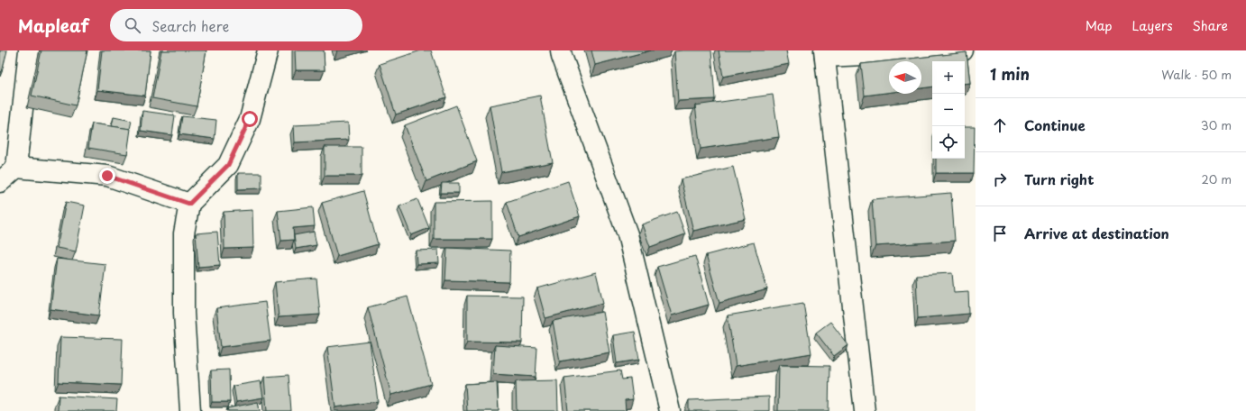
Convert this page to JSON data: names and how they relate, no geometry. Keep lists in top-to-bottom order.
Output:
{
  "north": "left",
  "page": {
    "header": "Mapleaf",
    "search": "Search here",
    "nav": ["Map", "Layers", "Share"],
    "heading": ["1 min", "Walk · 50 m"],
    "map_buttons": ["+", "−"],
    "list": [
      ["Continue", "30 m"],
      ["Turn right", "20 m"],
      "Arrive at destination"
    ]
  }
}
